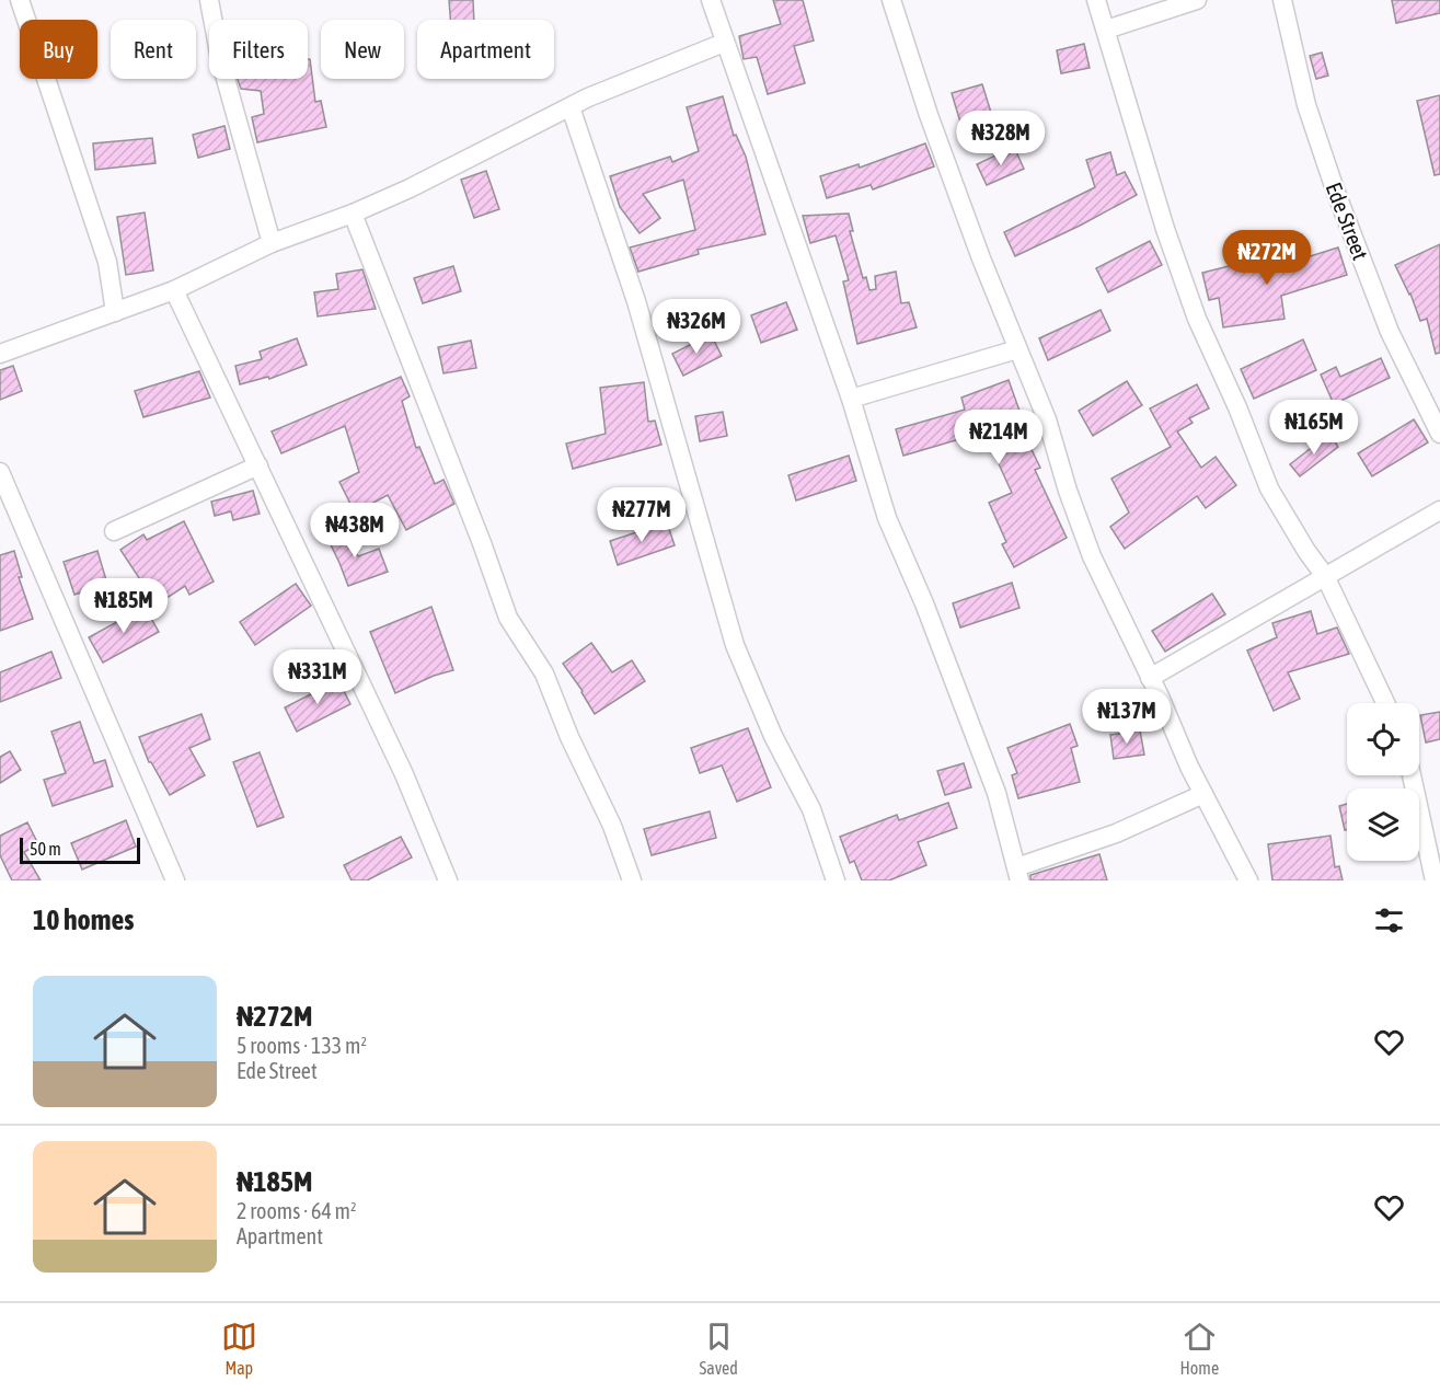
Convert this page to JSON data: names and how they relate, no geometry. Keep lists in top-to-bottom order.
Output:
{
  "streets": {
    "street": ["Ede Street"]
  },
  "scale_bar": "50 m",
  "page": {
    "chip": [
      "Buy",
      "Rent",
      "Filters",
      "New",
      "Apartment"
    ],
    "price": [
      "₦328M",
      "₦272M",
      "₦326M",
      "₦165M",
      "₦214M",
      "₦277M",
      "₦438M",
      "₦185M",
      "₦331M",
      "₦137M"
    ],
    "scale": "50 m",
    "heading": "10 homes",
    "list": [
      {
        "name": "₦272M",
        "note": "5 rooms · 133 m² · Ede Street"
      },
      {
        "name": "₦185M",
        "note": "2 rooms · 64 m² · Apartment"
      }
    ],
    "tabs": ["Map", "Saved", "Home"]
  }
}
